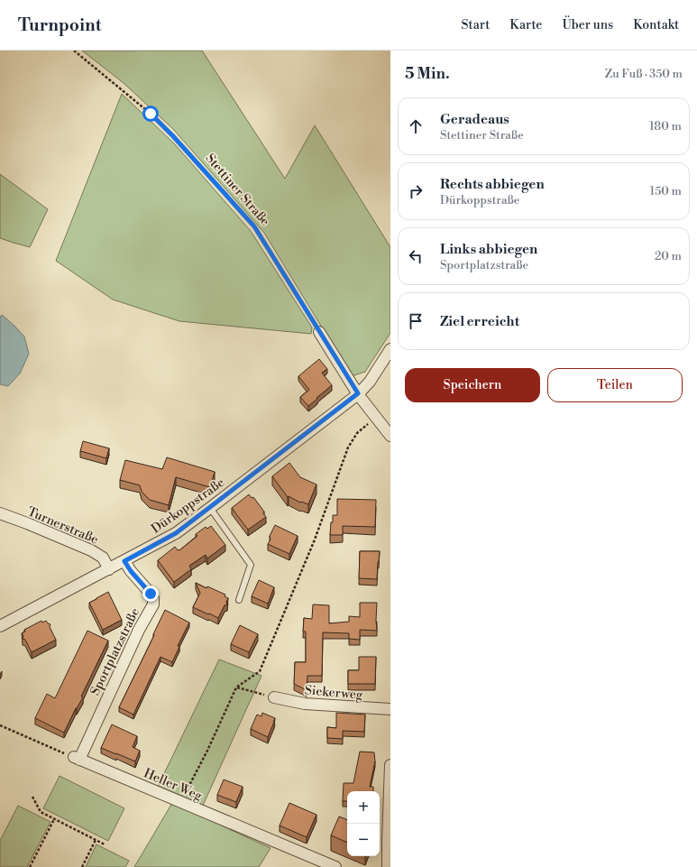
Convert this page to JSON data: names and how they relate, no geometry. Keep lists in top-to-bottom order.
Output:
{
  "streets": {
    "street": [
      "Dürkoppstraße",
      "Turnerstraße",
      "Sportplatzstraße",
      "Siekerweg",
      "Heller Weg"
    ],
    "path": ["Stettiner Straße"]
  },
  "crossings": [
    ["Dürkoppstraße", "Turnerstraße"],
    ["Dürkoppstraße", "Sportplatzstraße"],
    ["Sportplatzstraße", "Heller Weg"]
  ],
  "page": {
    "header": "Turnpoint",
    "nav": [
      "Start",
      "Karte",
      "Über uns",
      "Kontakt"
    ],
    "heading": ["5 Min.", "Zu Fuß · 350 m"],
    "list": [
      ["Geradeaus", "Stettiner Straße", "180 m"],
      ["Rechts abbiegen", "Dürkoppstraße", "150 m"],
      ["Links abbiegen", "Sportplatzstraße", "20 m"],
      "Ziel erreicht"
    ],
    "buttons": ["Speichern", "Teilen"],
    "map_buttons": ["+", "−"]
  }
}
